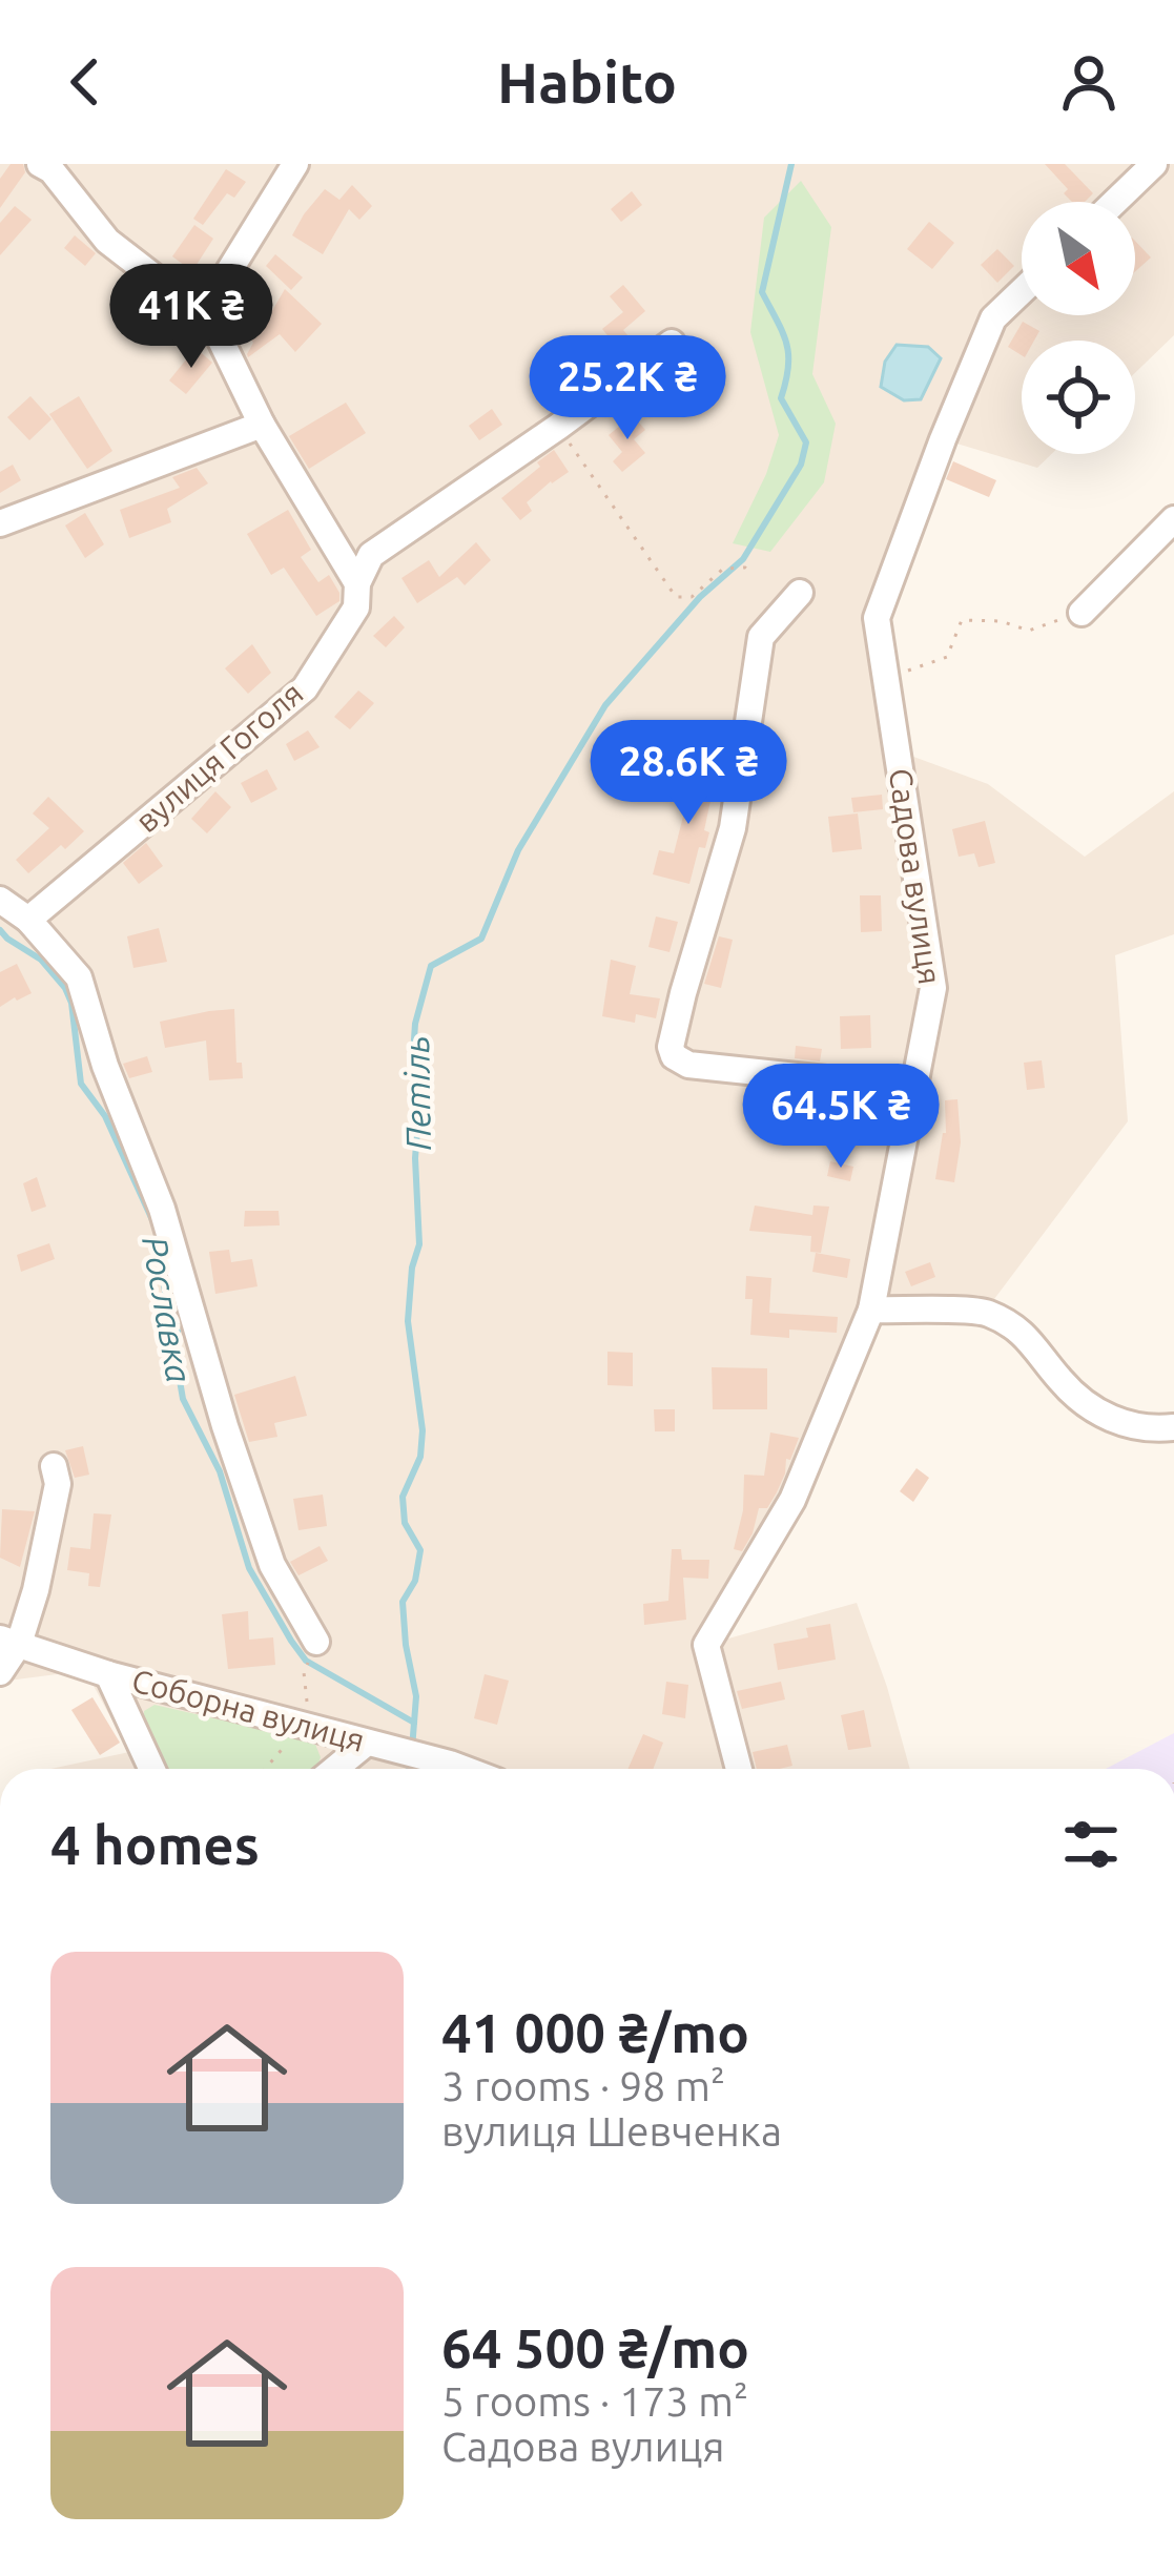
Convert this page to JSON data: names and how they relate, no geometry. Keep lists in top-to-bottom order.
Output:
{
  "streets": {
    "street": ["вулиця Гоголя", "Садова вулиця", "Соборна вулиця"]
  },
  "water": ["Петіль", "Рославка"],
  "north": "bottom right",
  "page": {
    "header": "Habito",
    "price": [
      "41K ₴",
      "25.2K ₴",
      "28.6K ₴",
      "64.5K ₴"
    ],
    "heading": "4 homes",
    "list": [
      {
        "name": "41 000 ₴/mo",
        "note": "3 rooms · 98 m² · вулиця Шевченка"
      },
      {
        "name": "64 500 ₴/mo",
        "note": "5 rooms · 173 m² · Садова вулиця"
      }
    ]
  }
}
